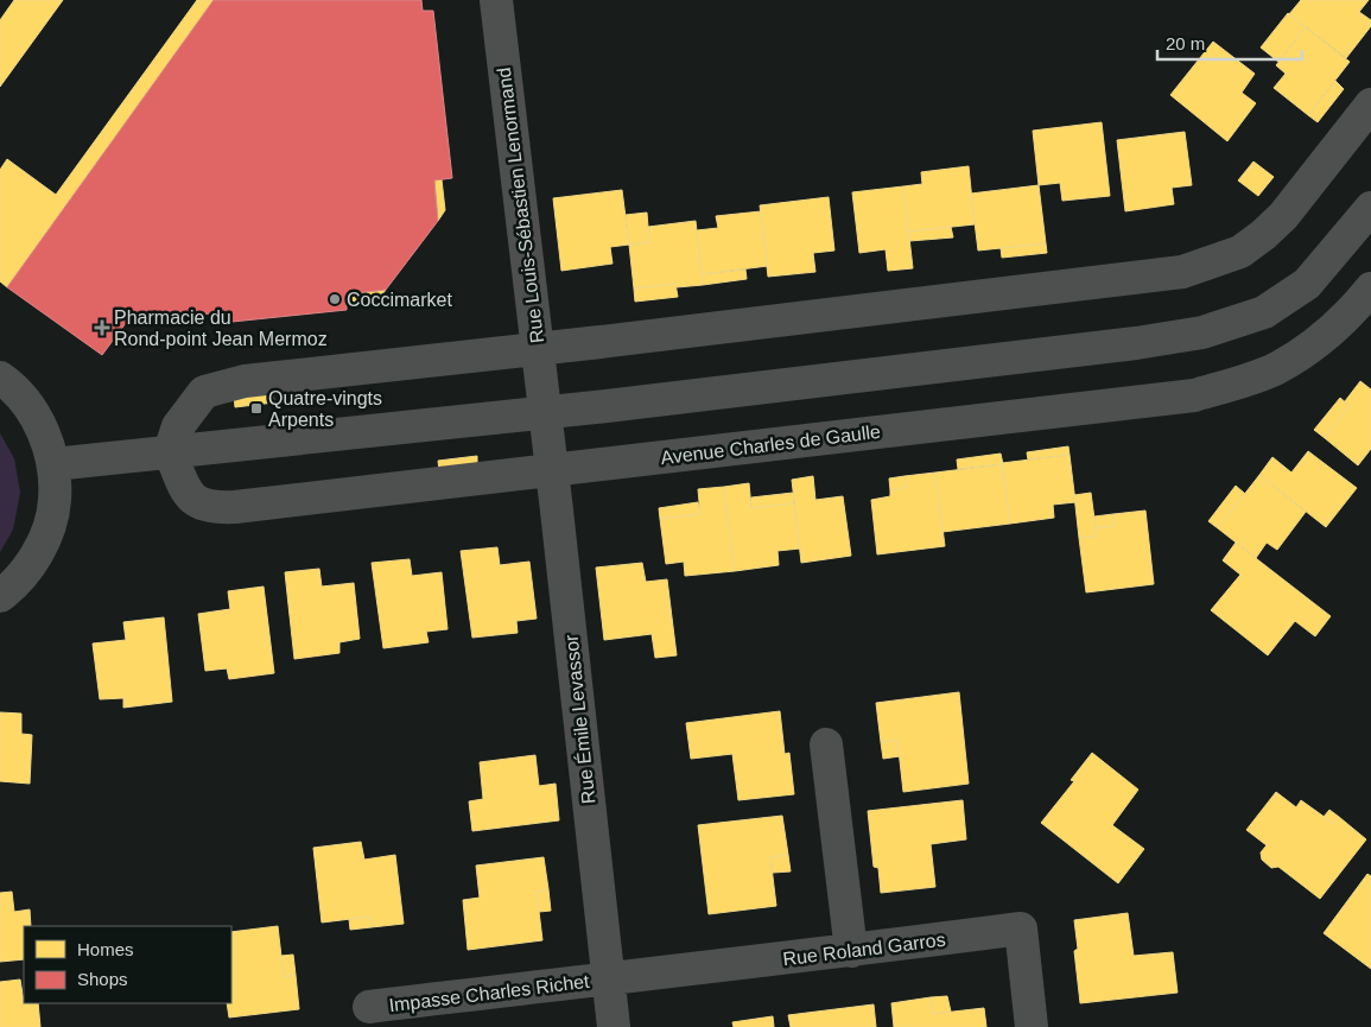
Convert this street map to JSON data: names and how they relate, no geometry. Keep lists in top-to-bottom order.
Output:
{
  "streets": {
    "street": [
      "Rue Louis-Sébastien Lenormand",
      "Avenue Charles de Gaulle",
      "Rue Émile Levassor",
      "Rue Roland Garros",
      "Impasse Charles Richet"
    ]
  },
  "crossings": [
    ["Rue Louis-Sébastien Lenormand", "Rue Émile Levassor"],
    ["Avenue Charles de Gaulle", "Rue Émile Levassor"],
    ["Rue Émile Levassor", "Rue Roland Garros"],
    ["Rue Émile Levassor", "Impasse Charles Richet"],
    ["Rue Roland Garros", "Impasse Charles Richet"]
  ],
  "places": {
    "other": ["Coccimarket"],
    "health": ["Pharmacie du Rond-point Jean Mermoz"],
    "transit": ["Quatre-vingts Arpents"]
  },
  "legend": ["Homes", "Shops"],
  "scale_bar": "20 m"
}
